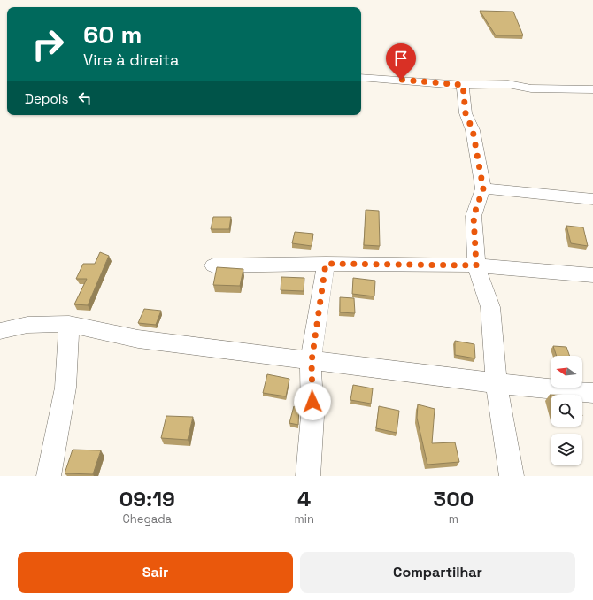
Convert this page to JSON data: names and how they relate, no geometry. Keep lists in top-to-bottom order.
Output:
{
  "north": "left",
  "page": {
    "turn": ["60 m", "Vire à direita"],
    "then": "Depois",
    "eta": [
      "09:19",
      "Chegada",
      "4",
      "min",
      "300",
      "m"
    ],
    "buttons": ["Sair", "Compartilhar"]
  }
}
